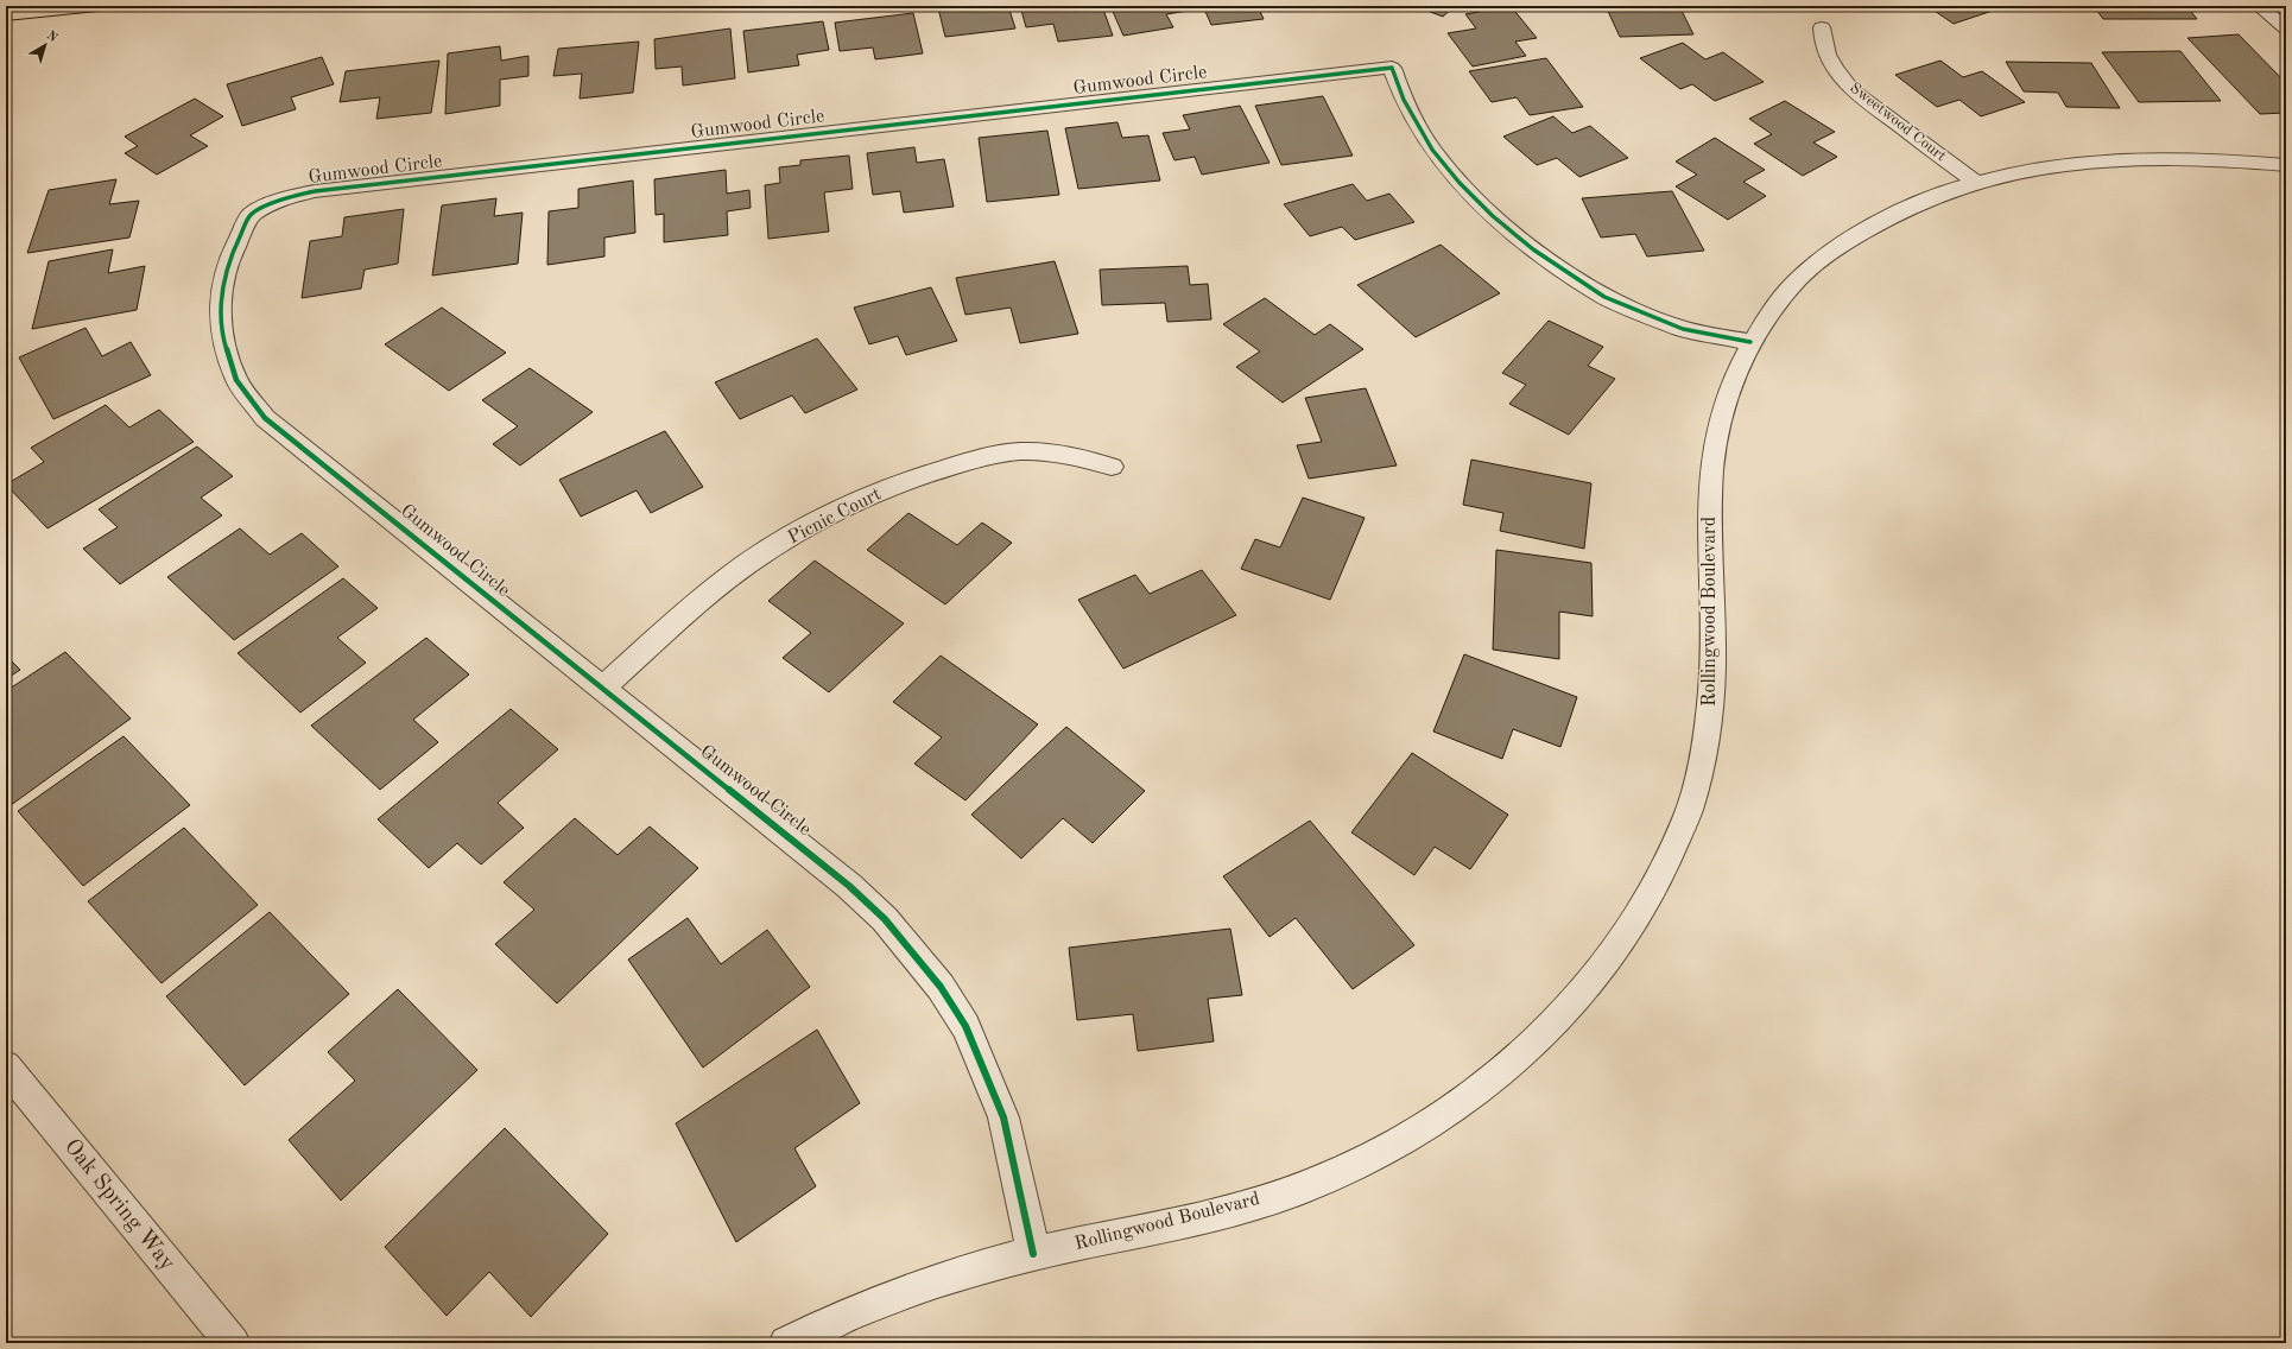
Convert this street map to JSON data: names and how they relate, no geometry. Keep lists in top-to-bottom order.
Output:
{
  "streets": {
    "street": [
      "Gumwood Circle",
      "Sweetwood Court",
      "Picnic Court",
      "Rollingwood Boulevard",
      "Oak Spring Way"
    ]
  },
  "crossings": [
    ["Gumwood Circle", "Picnic Court"],
    ["Gumwood Circle", "Rollingwood Boulevard"],
    ["Sweetwood Court", "Rollingwood Boulevard"]
  ],
  "north": "top right"
}
